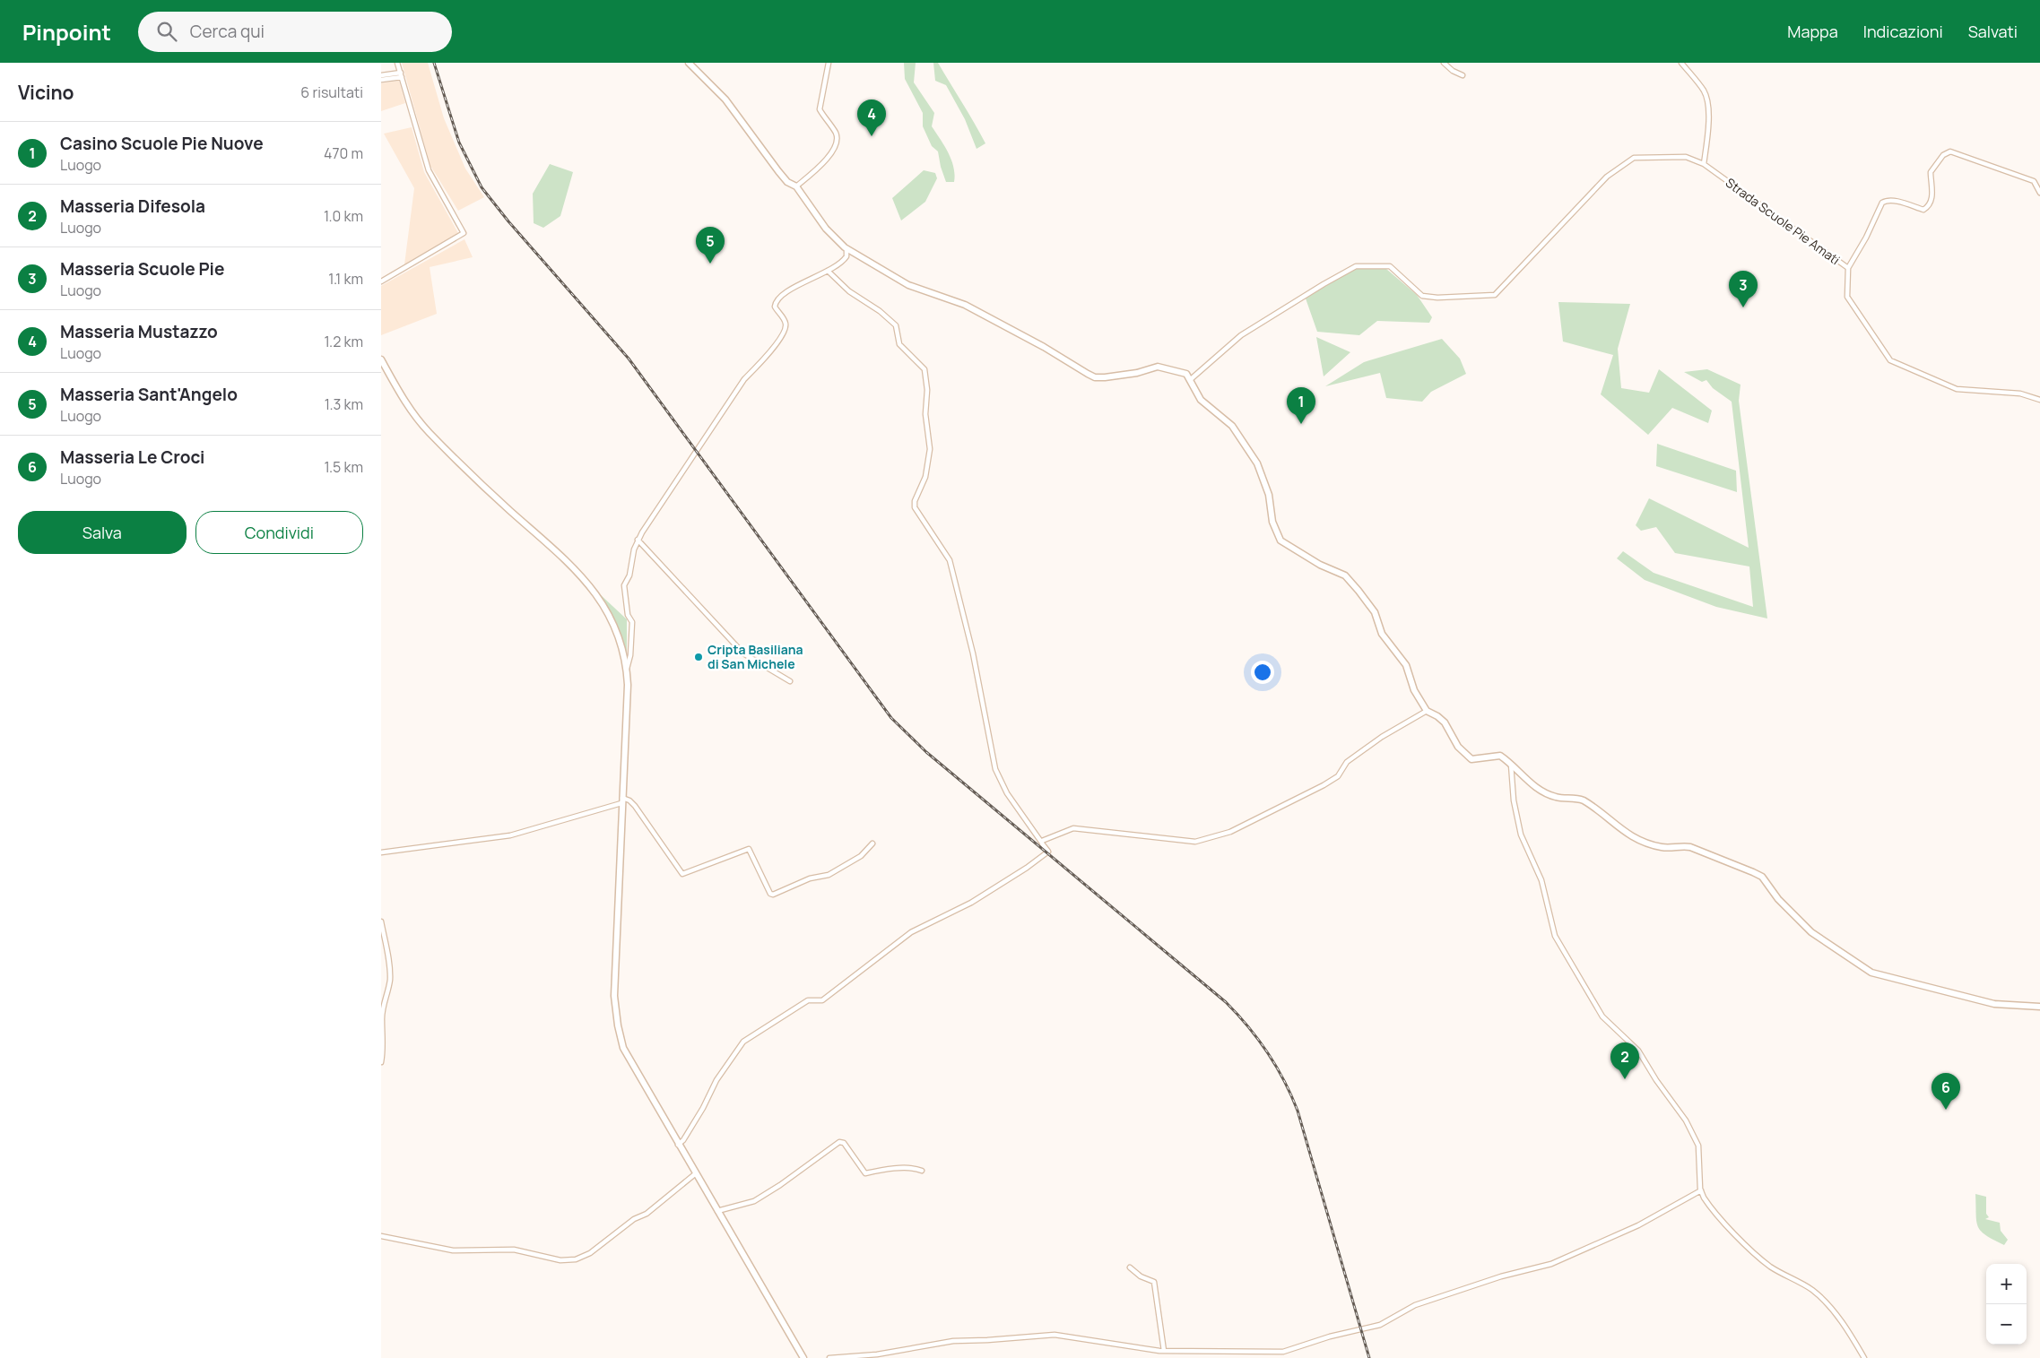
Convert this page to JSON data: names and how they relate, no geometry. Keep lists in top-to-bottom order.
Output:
{
  "streets": {
    "street": ["Strada Scuole Pie Amati"]
  },
  "places": ["Cripta Basiliana di San Michele"],
  "page": {
    "header": "Pinpoint",
    "search": "Cerca qui",
    "nav": ["Mappa", "Indicazioni", "Salvati"],
    "heading": ["Vicino", "6 risultati"],
    "pins": [
      "4",
      "5",
      "3",
      "1",
      "2",
      "6"
    ],
    "list": [
      {
        "mark": "1",
        "name": "Casino Scuole Pie Nuove",
        "note": "Luogo",
        "value": "470 m"
      },
      {
        "mark": "2",
        "name": "Masseria Difesola",
        "note": "Luogo",
        "value": "1.0 km"
      },
      {
        "mark": "3",
        "name": "Masseria Scuole Pie",
        "note": "Luogo",
        "value": "1.1 km"
      },
      {
        "mark": "4",
        "name": "Masseria Mustazzo",
        "note": "Luogo",
        "value": "1.2 km"
      },
      {
        "mark": "5",
        "name": "Masseria Sant'Angelo",
        "note": "Luogo",
        "value": "1.3 km"
      },
      {
        "mark": "6",
        "name": "Masseria Le Croci",
        "note": "Luogo",
        "value": "1.5 km"
      }
    ],
    "buttons": ["Salva", "Condividi"],
    "map_buttons": ["+", "−"]
  }
}
